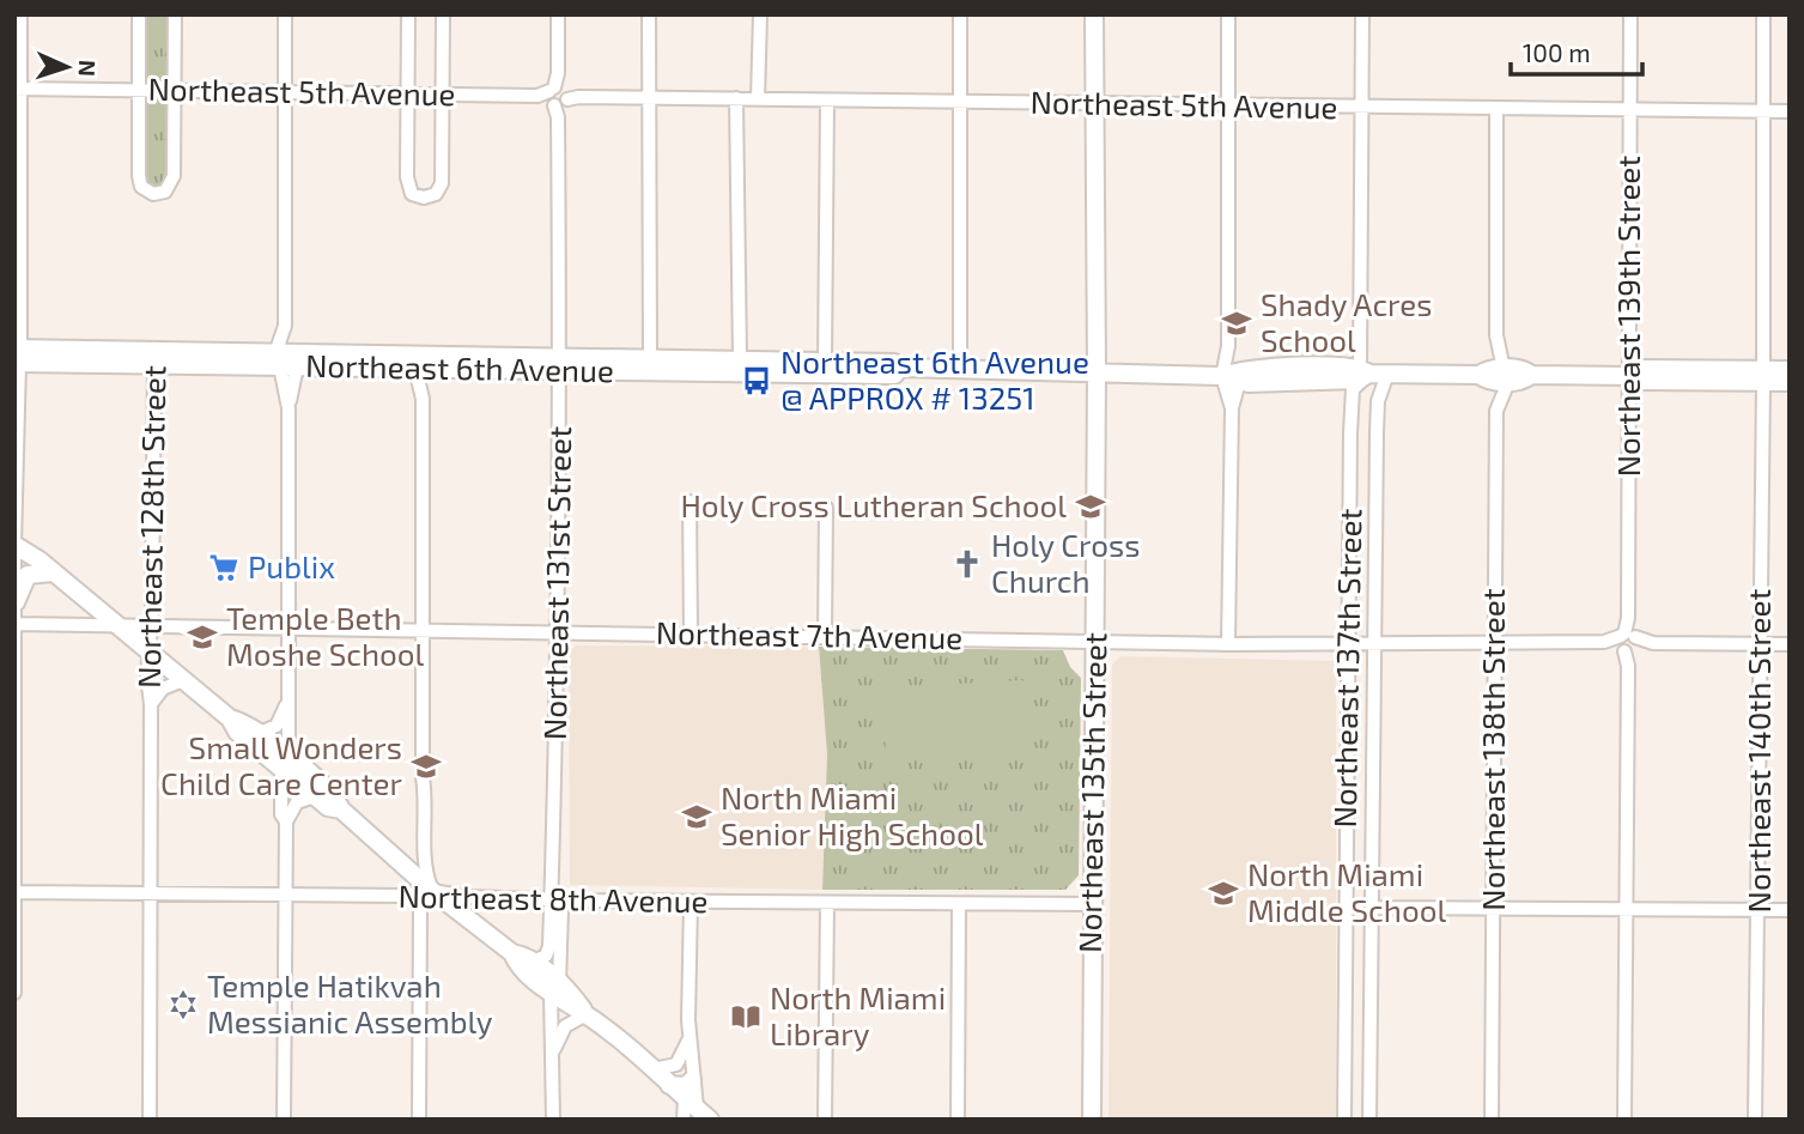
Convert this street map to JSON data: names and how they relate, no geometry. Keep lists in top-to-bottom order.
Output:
{
  "streets": {
    "main road": ["Northeast 6th Avenue", "Northeast 135th Street"],
    "street": [
      "Northeast 5th Avenue",
      "Northeast 139th Street",
      "Northeast 128th Street",
      "Northeast 131st Street",
      "Northeast 7th Avenue",
      "Northeast 137th Street",
      "Northeast 138th Street",
      "Northeast 140th Street",
      "Northeast 8th Avenue"
    ]
  },
  "crossings": [
    ["Northeast 5th Avenue", "Northeast 139th Street"],
    ["Northeast 5th Avenue", "Northeast 131st Street"],
    ["Northeast 5th Avenue", "Northeast 137th Street"],
    ["Northeast 5th Avenue", "Northeast 140th Street"],
    ["Northeast 5th Avenue", "Northeast 135th Street"],
    ["Northeast 139th Street", "Northeast 6th Avenue"],
    ["Northeast 139th Street", "Northeast 7th Avenue"],
    ["Northeast 6th Avenue", "Northeast 128th Street"],
    ["Northeast 6th Avenue", "Northeast 131st Street"],
    ["Northeast 6th Avenue", "Northeast 137th Street"],
    ["Northeast 6th Avenue", "Northeast 138th Street"],
    ["Northeast 6th Avenue", "Northeast 140th Street"],
    ["Northeast 6th Avenue", "Northeast 135th Street"],
    ["Northeast 128th Street", "Northeast 7th Avenue"],
    ["Northeast 128th Street", "Northeast 8th Avenue"],
    ["Northeast 131st Street", "Northeast 7th Avenue"],
    ["Northeast 131st Street", "Northeast 8th Avenue"],
    ["Northeast 7th Avenue", "Northeast 137th Street"],
    ["Northeast 7th Avenue", "Northeast 138th Street"],
    ["Northeast 7th Avenue", "Northeast 140th Street"],
    ["Northeast 7th Avenue", "Northeast 135th Street"],
    ["Northeast 135th Street", "Northeast 8th Avenue"]
  ],
  "places": {
    "school or university": [
      "Shady Acres School",
      "Holy Cross Lutheran School",
      "Temple Beth Moshe School",
      "Small Wonders Child Care Center",
      "North Miami Senior High School",
      "North Miami Middle School"
    ],
    "bus stop": ["Northeast 6th Avenue @ APPROX # 13251"],
    "church": ["Holy Cross Church"],
    "supermarket": ["Publix"],
    "synagogue": ["Temple Hatikvah Messianic Assembly"],
    "library": ["North Miami Library"]
  },
  "scale_bar": "100 m",
  "north": "right"
}
